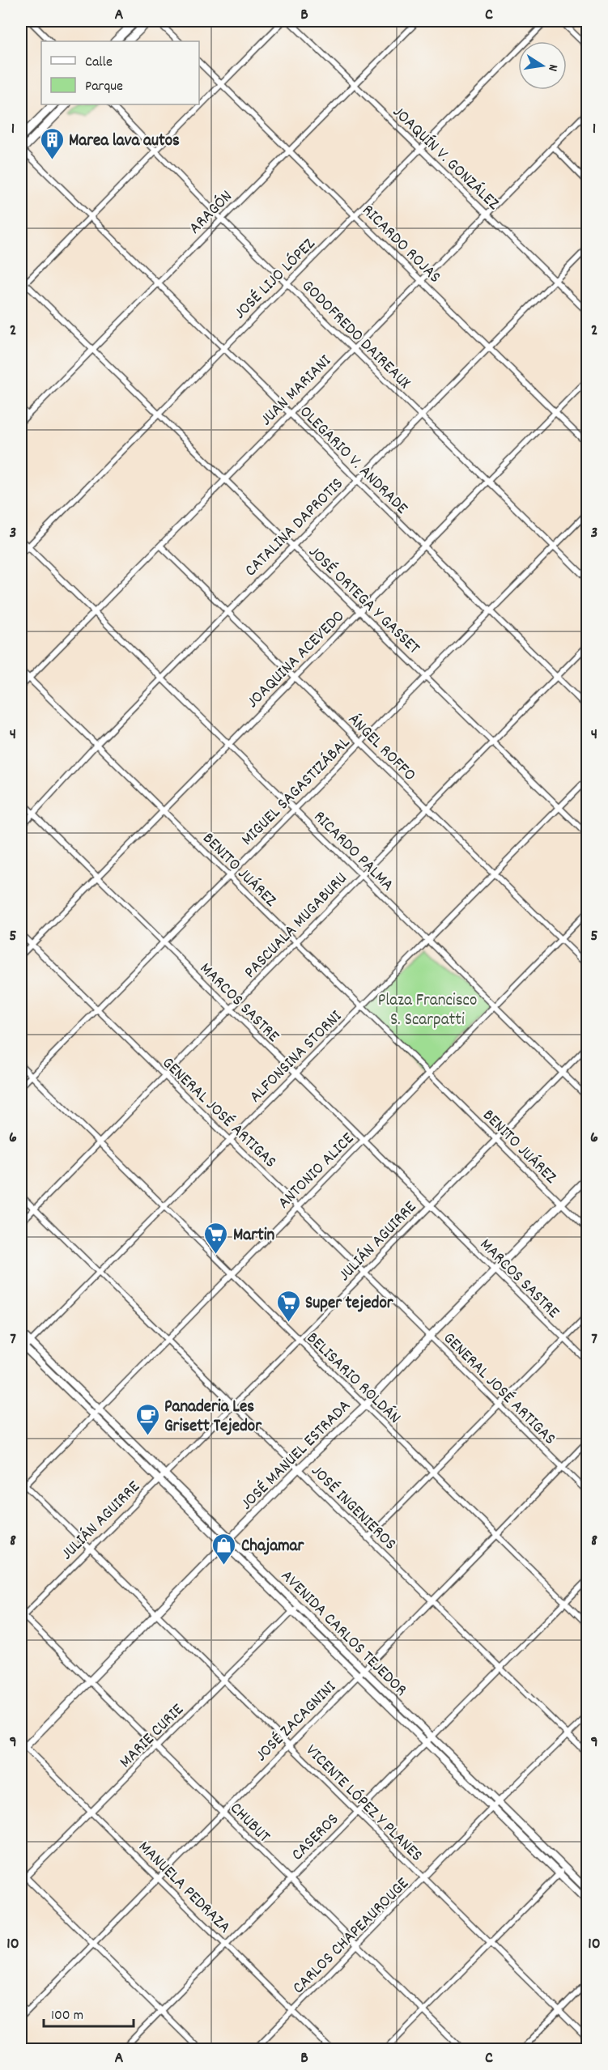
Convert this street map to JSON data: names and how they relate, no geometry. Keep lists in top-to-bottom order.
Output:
{
  "streets": {
    "main road": ["JOSÉ MANUEL ESTRADA", "AVENIDA CARLOS TEJEDOR"],
    "street": [
      "JOAQUÍN V. GONZÁLEZ",
      "ARAGÓN",
      "RICARDO ROJAS",
      "JOSÉ LIJO LÓPEZ",
      "GODOFREDO DAIREAUX",
      "JUAN MARIANI",
      "OLEGARIO V. ANDRADE",
      "CATALINA DAPROTIS",
      "JOSÉ ORTEGA Y GASSET",
      "JOAQUINA ACEVEDO",
      "ÁNGEL ROFFO",
      "MIGUEL SAGASTIZÁBAL",
      "RICARDO PALMA",
      "BENITO JUÁREZ",
      "PASCUALA MUGABURU",
      "MARCOS SASTRE",
      "ALFONSINA STORNI",
      "GENERAL JOSÉ ARTIGAS",
      "ANTONIO ALICE",
      "JULIÁN AGUIRRE",
      "BELISARIO ROLDÁN",
      "JOSÉ INGENIEROS",
      "JOSÉ ZACAGNINI",
      "MARIE CURIE",
      "VICENTE LÓPEZ Y PLANES",
      "CHUBUT",
      "CASEROS",
      "MANUELA PEDRAZA",
      "CARLOS CHAPEAUROUGE"
    ]
  },
  "crossings": [
    ["JOAQUÍN V. GONZÁLEZ", "ARAGÓN"],
    ["JOAQUÍN V. GONZÁLEZ", "JOSÉ LIJO LÓPEZ"],
    ["JOAQUÍN V. GONZÁLEZ", "JUAN MARIANI"],
    ["JOAQUÍN V. GONZÁLEZ", "CATALINA DAPROTIS"],
    ["ARAGÓN", "RICARDO ROJAS"],
    ["ARAGÓN", "GODOFREDO DAIREAUX"],
    ["ARAGÓN", "OLEGARIO V. ANDRADE"],
    ["ARAGÓN", "JOSÉ ORTEGA Y GASSET"],
    ["RICARDO ROJAS", "JOSÉ LIJO LÓPEZ"],
    ["RICARDO ROJAS", "JUAN MARIANI"],
    ["RICARDO ROJAS", "CATALINA DAPROTIS"],
    ["RICARDO ROJAS", "JOAQUINA ACEVEDO"],
    ["JOSÉ LIJO LÓPEZ", "GODOFREDO DAIREAUX"],
    ["JOSÉ LIJO LÓPEZ", "OLEGARIO V. ANDRADE"],
    ["JOSÉ LIJO LÓPEZ", "JOSÉ ORTEGA Y GASSET"],
    ["JOSÉ LIJO LÓPEZ", "RICARDO PALMA"],
    ["GODOFREDO DAIREAUX", "JUAN MARIANI"],
    ["GODOFREDO DAIREAUX", "CATALINA DAPROTIS"],
    ["GODOFREDO DAIREAUX", "JOAQUINA ACEVEDO"],
    ["GODOFREDO DAIREAUX", "MIGUEL SAGASTIZÁBAL"],
    ["JUAN MARIANI", "OLEGARIO V. ANDRADE"],
    ["JUAN MARIANI", "JOSÉ ORTEGA Y GASSET"],
    ["JUAN MARIANI", "ÁNGEL ROFFO"],
    ["JUAN MARIANI", "RICARDO PALMA"],
    ["JUAN MARIANI", "BENITO JUÁREZ"],
    ["OLEGARIO V. ANDRADE", "CATALINA DAPROTIS"],
    ["OLEGARIO V. ANDRADE", "JOAQUINA ACEVEDO"],
    ["OLEGARIO V. ANDRADE", "MIGUEL SAGASTIZÁBAL"],
    ["OLEGARIO V. ANDRADE", "PASCUALA MUGABURU"],
    ["CATALINA DAPROTIS", "JOSÉ ORTEGA Y GASSET"],
    ["CATALINA DAPROTIS", "ÁNGEL ROFFO"],
    ["CATALINA DAPROTIS", "RICARDO PALMA"],
    ["CATALINA DAPROTIS", "BENITO JUÁREZ"],
    ["CATALINA DAPROTIS", "MARCOS SASTRE"],
    ["JOSÉ ORTEGA Y GASSET", "JOAQUINA ACEVEDO"],
    ["JOSÉ ORTEGA Y GASSET", "MIGUEL SAGASTIZÁBAL"],
    ["JOSÉ ORTEGA Y GASSET", "PASCUALA MUGABURU"],
    ["JOSÉ ORTEGA Y GASSET", "ALFONSINA STORNI"],
    ["JOAQUINA ACEVEDO", "ÁNGEL ROFFO"],
    ["JOAQUINA ACEVEDO", "RICARDO PALMA"],
    ["JOAQUINA ACEVEDO", "BENITO JUÁREZ"],
    ["JOAQUINA ACEVEDO", "MARCOS SASTRE"],
    ["JOAQUINA ACEVEDO", "GENERAL JOSÉ ARTIGAS"],
    ["ÁNGEL ROFFO", "MIGUEL SAGASTIZÁBAL"],
    ["ÁNGEL ROFFO", "PASCUALA MUGABURU"],
    ["ÁNGEL ROFFO", "ALFONSINA STORNI"],
    ["ÁNGEL ROFFO", "ANTONIO ALICE"],
    ["MIGUEL SAGASTIZÁBAL", "RICARDO PALMA"],
    ["MIGUEL SAGASTIZÁBAL", "BENITO JUÁREZ"],
    ["MIGUEL SAGASTIZÁBAL", "MARCOS SASTRE"],
    ["MIGUEL SAGASTIZÁBAL", "GENERAL JOSÉ ARTIGAS"],
    ["MIGUEL SAGASTIZÁBAL", "BELISARIO ROLDÁN"],
    ["RICARDO PALMA", "PASCUALA MUGABURU"],
    ["RICARDO PALMA", "ALFONSINA STORNI"],
    ["RICARDO PALMA", "ANTONIO ALICE"],
    ["RICARDO PALMA", "JULIÁN AGUIRRE"],
    ["BENITO JUÁREZ", "PASCUALA MUGABURU"],
    ["BENITO JUÁREZ", "ALFONSINA STORNI"],
    ["BENITO JUÁREZ", "ANTONIO ALICE"],
    ["BENITO JUÁREZ", "JULIÁN AGUIRRE"],
    ["BENITO JUÁREZ", "JOSÉ MANUEL ESTRADA"],
    ["PASCUALA MUGABURU", "MARCOS SASTRE"],
    ["PASCUALA MUGABURU", "GENERAL JOSÉ ARTIGAS"],
    ["PASCUALA MUGABURU", "BELISARIO ROLDÁN"],
    ["PASCUALA MUGABURU", "JOSÉ INGENIEROS"],
    ["MARCOS SASTRE", "ALFONSINA STORNI"],
    ["MARCOS SASTRE", "ANTONIO ALICE"],
    ["MARCOS SASTRE", "JULIÁN AGUIRRE"],
    ["MARCOS SASTRE", "JOSÉ MANUEL ESTRADA"],
    ["ALFONSINA STORNI", "GENERAL JOSÉ ARTIGAS"],
    ["ALFONSINA STORNI", "BELISARIO ROLDÁN"],
    ["ALFONSINA STORNI", "JOSÉ INGENIEROS"],
    ["ALFONSINA STORNI", "AVENIDA CARLOS TEJEDOR"],
    ["GENERAL JOSÉ ARTIGAS", "ANTONIO ALICE"],
    ["GENERAL JOSÉ ARTIGAS", "JULIÁN AGUIRRE"],
    ["GENERAL JOSÉ ARTIGAS", "JOSÉ MANUEL ESTRADA"],
    ["GENERAL JOSÉ ARTIGAS", "JOSÉ ZACAGNINI"],
    ["ANTONIO ALICE", "BELISARIO ROLDÁN"],
    ["ANTONIO ALICE", "JOSÉ INGENIEROS"],
    ["ANTONIO ALICE", "AVENIDA CARLOS TEJEDOR"],
    ["ANTONIO ALICE", "VICENTE LÓPEZ Y PLANES"],
    ["JULIÁN AGUIRRE", "BELISARIO ROLDÁN"],
    ["JULIÁN AGUIRRE", "JOSÉ INGENIEROS"],
    ["JULIÁN AGUIRRE", "AVENIDA CARLOS TEJEDOR"],
    ["JULIÁN AGUIRRE", "VICENTE LÓPEZ Y PLANES"],
    ["JULIÁN AGUIRRE", "CHUBUT"],
    ["BELISARIO ROLDÁN", "JOSÉ MANUEL ESTRADA"],
    ["BELISARIO ROLDÁN", "JOSÉ ZACAGNINI"],
    ["BELISARIO ROLDÁN", "CASEROS"],
    ["JOSÉ MANUEL ESTRADA", "JOSÉ INGENIEROS"],
    ["JOSÉ MANUEL ESTRADA", "AVENIDA CARLOS TEJEDOR"],
    ["JOSÉ MANUEL ESTRADA", "VICENTE LÓPEZ Y PLANES"],
    ["JOSÉ MANUEL ESTRADA", "CHUBUT"],
    ["JOSÉ MANUEL ESTRADA", "MANUELA PEDRAZA"],
    ["JOSÉ INGENIEROS", "JOSÉ ZACAGNINI"],
    ["JOSÉ INGENIEROS", "CASEROS"],
    ["JOSÉ INGENIEROS", "CARLOS CHAPEAUROUGE"],
    ["AVENIDA CARLOS TEJEDOR", "JOSÉ ZACAGNINI"],
    ["AVENIDA CARLOS TEJEDOR", "MARIE CURIE"],
    ["AVENIDA CARLOS TEJEDOR", "CASEROS"],
    ["AVENIDA CARLOS TEJEDOR", "CARLOS CHAPEAUROUGE"],
    ["JOSÉ ZACAGNINI", "VICENTE LÓPEZ Y PLANES"],
    ["JOSÉ ZACAGNINI", "CHUBUT"],
    ["JOSÉ ZACAGNINI", "MANUELA PEDRAZA"],
    ["MARIE CURIE", "VICENTE LÓPEZ Y PLANES"],
    ["MARIE CURIE", "CHUBUT"],
    ["MARIE CURIE", "MANUELA PEDRAZA"],
    ["VICENTE LÓPEZ Y PLANES", "CASEROS"],
    ["VICENTE LÓPEZ Y PLANES", "CARLOS CHAPEAUROUGE"],
    ["CHUBUT", "CASEROS"],
    ["CHUBUT", "CARLOS CHAPEAUROUGE"],
    ["CASEROS", "MANUELA PEDRAZA"],
    ["MANUELA PEDRAZA", "CARLOS CHAPEAUROUGE"]
  ],
  "parks": ["Plaza Francisco S. Scarpatti"],
  "places": {
    "building": ["Marea lava autos"],
    "supermarket": ["Martin", "Super tejedor"],
    "cafe": ["Panaderia Les Grisett Tejedor"],
    "shop": ["Chajamar"]
  },
  "legend": ["Calle", "Parque"],
  "scale_bar": "100 m",
  "north": "right",
  "grid": {
    "columns": ["A", "B", "C"],
    "rows": [
      "1",
      "2",
      "3",
      "4",
      "5",
      "6",
      "7",
      "8",
      "9",
      "10"
    ]
  }
}
